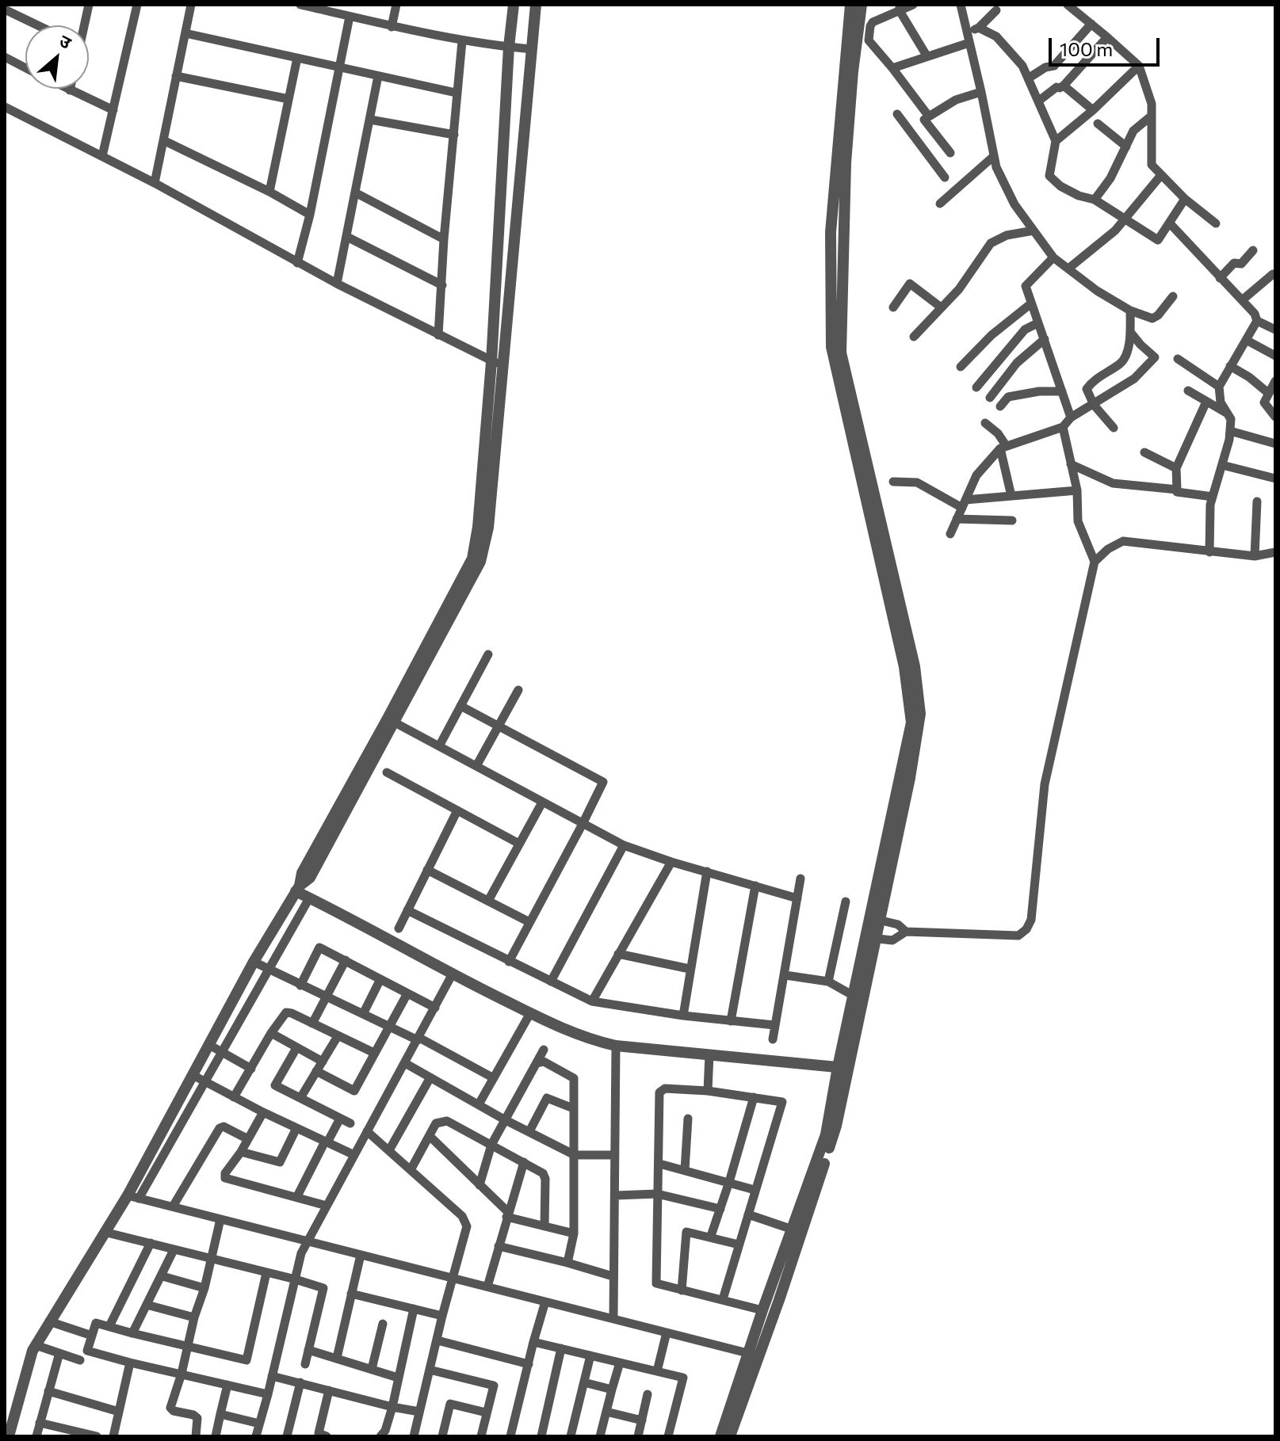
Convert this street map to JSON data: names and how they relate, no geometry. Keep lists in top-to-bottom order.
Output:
{
  "scale_bar": "100 m",
  "north": "top right"
}
